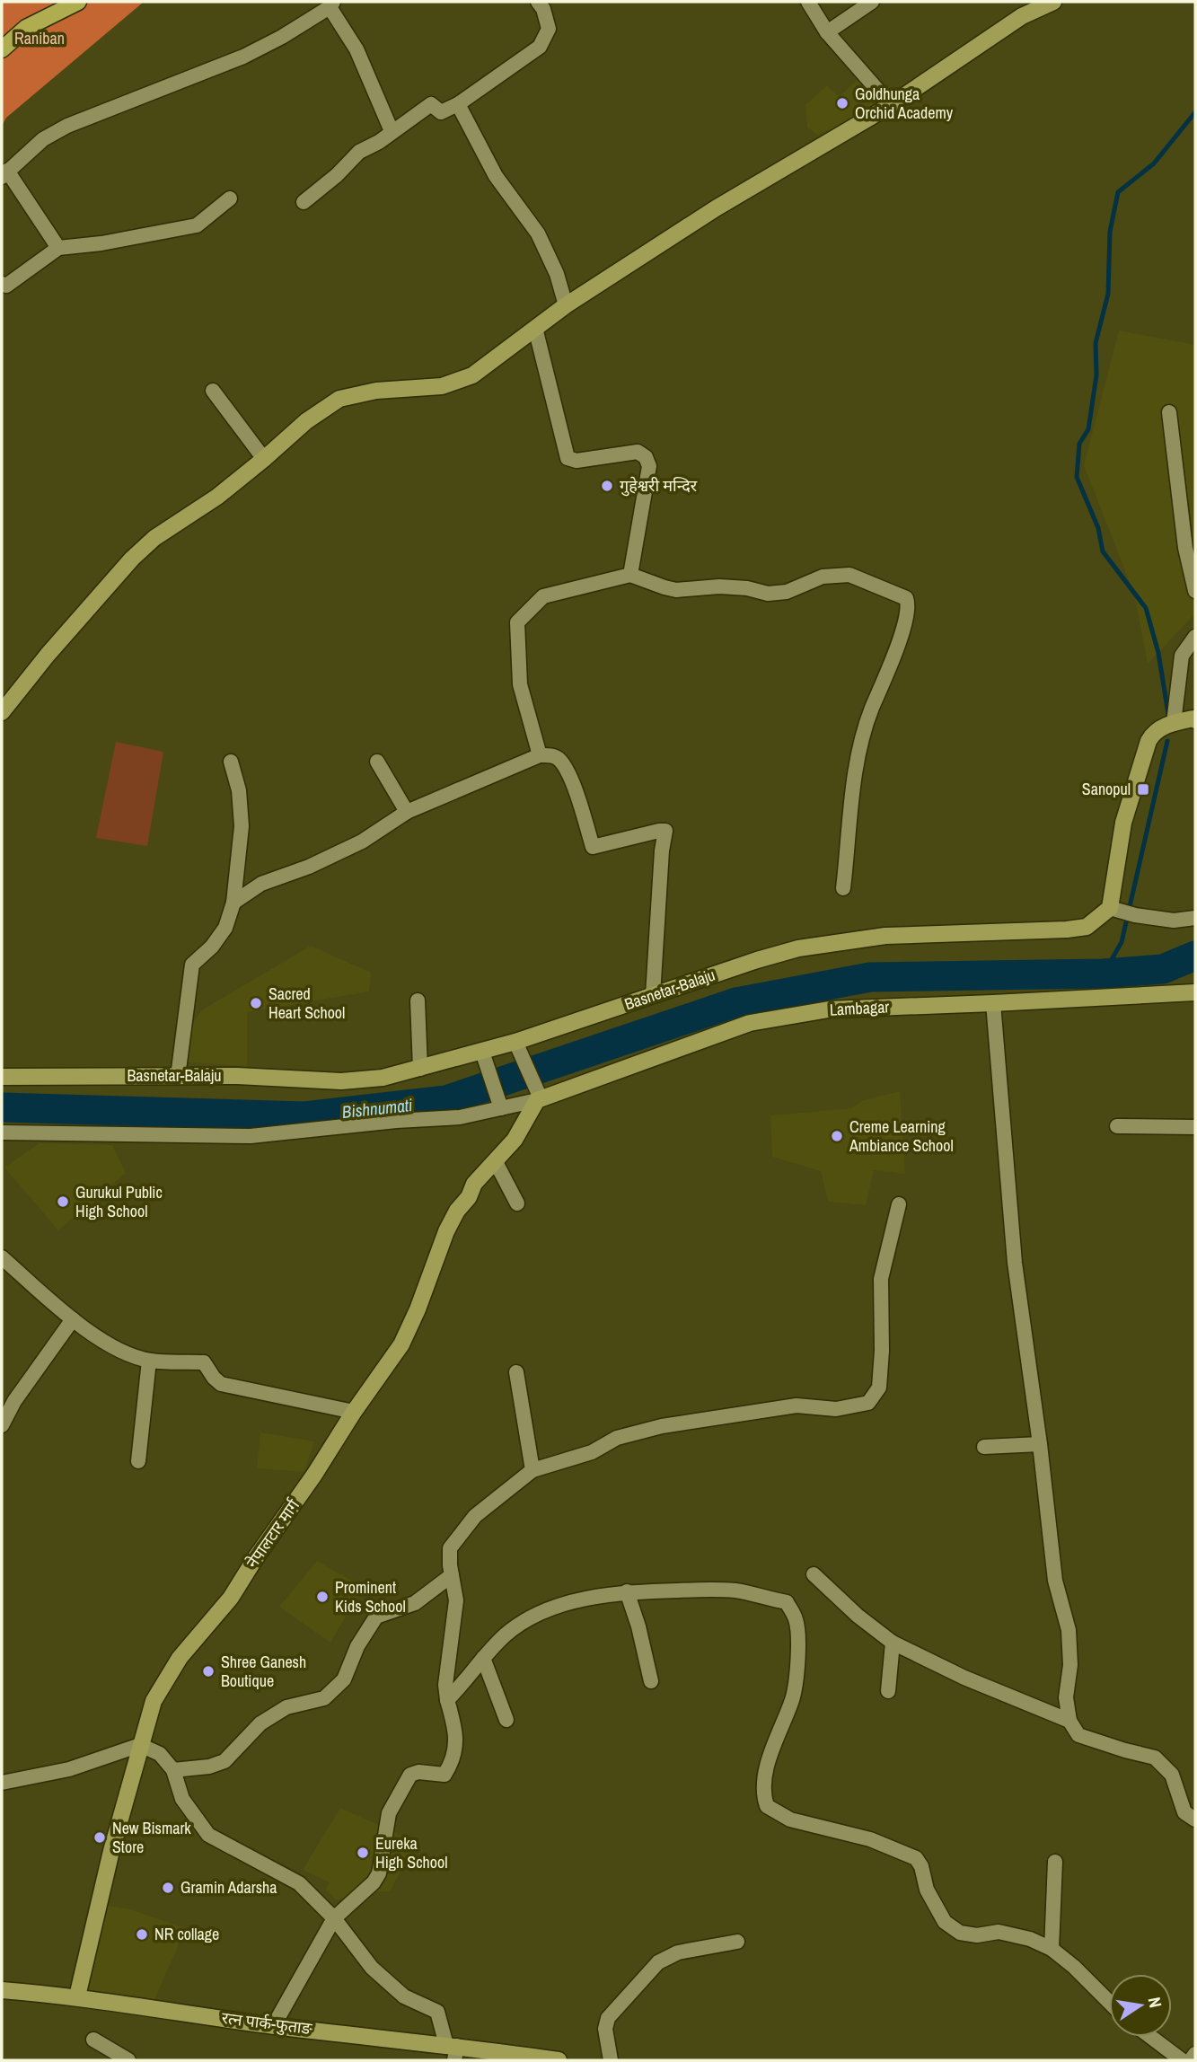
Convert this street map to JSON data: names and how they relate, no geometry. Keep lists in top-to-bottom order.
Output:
{
  "streets": {
    "street": [
      "Basnetar-Balaju",
      "Lambagar",
      "नेपालटार मार्ग",
      "रत्न पार्क-फुताङ"
    ]
  },
  "crossings": [
    ["Lambagar", "नेपालटार मार्ग"],
    ["नेपालटार मार्ग", "रत्न पार्क-फुताङ"]
  ],
  "water": ["Bishnumati"],
  "parks": ["Raniban"],
  "places": {
    "other": [
      "Goldhunga Orchid Academy",
      "गुहेश्वरी मन्दिर",
      "Sacred Heart School",
      "Creme Learning Ambiance School",
      "Gurukul Public High School",
      "Prominent Kids School",
      "Shree Ganesh Boutique",
      "New Bismark Store",
      "Eureka High School",
      "Gramin Adarsha",
      "NR collage"
    ],
    "transit": ["Sanopul"]
  },
  "north": "right"
}
